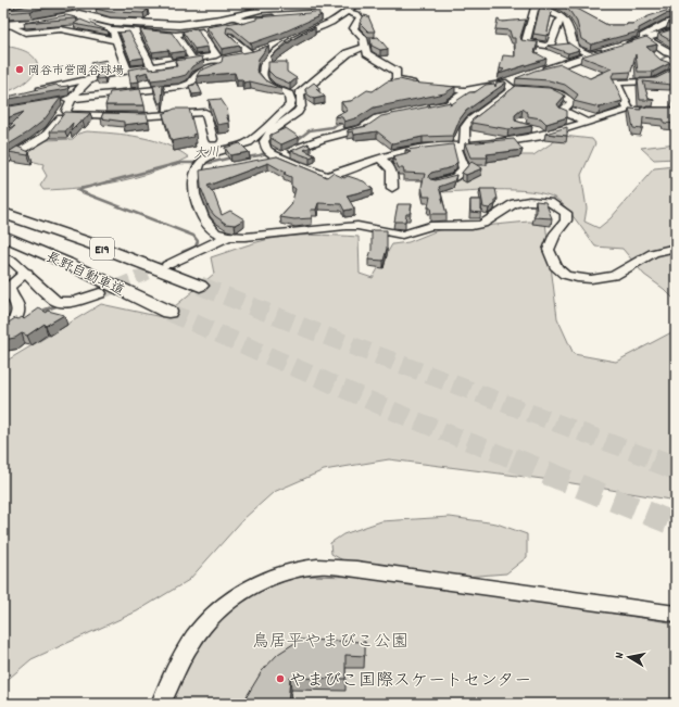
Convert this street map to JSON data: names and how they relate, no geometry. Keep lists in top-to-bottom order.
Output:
{
  "streets": {
    "highway": ["E19", "長野自動車道"]
  },
  "water": ["大川"],
  "parks": ["鳥居平やまびこ公園"],
  "places": ["岡谷市営岡谷球場", "やまびこ国際スケートセンター"],
  "north": "left"
}
